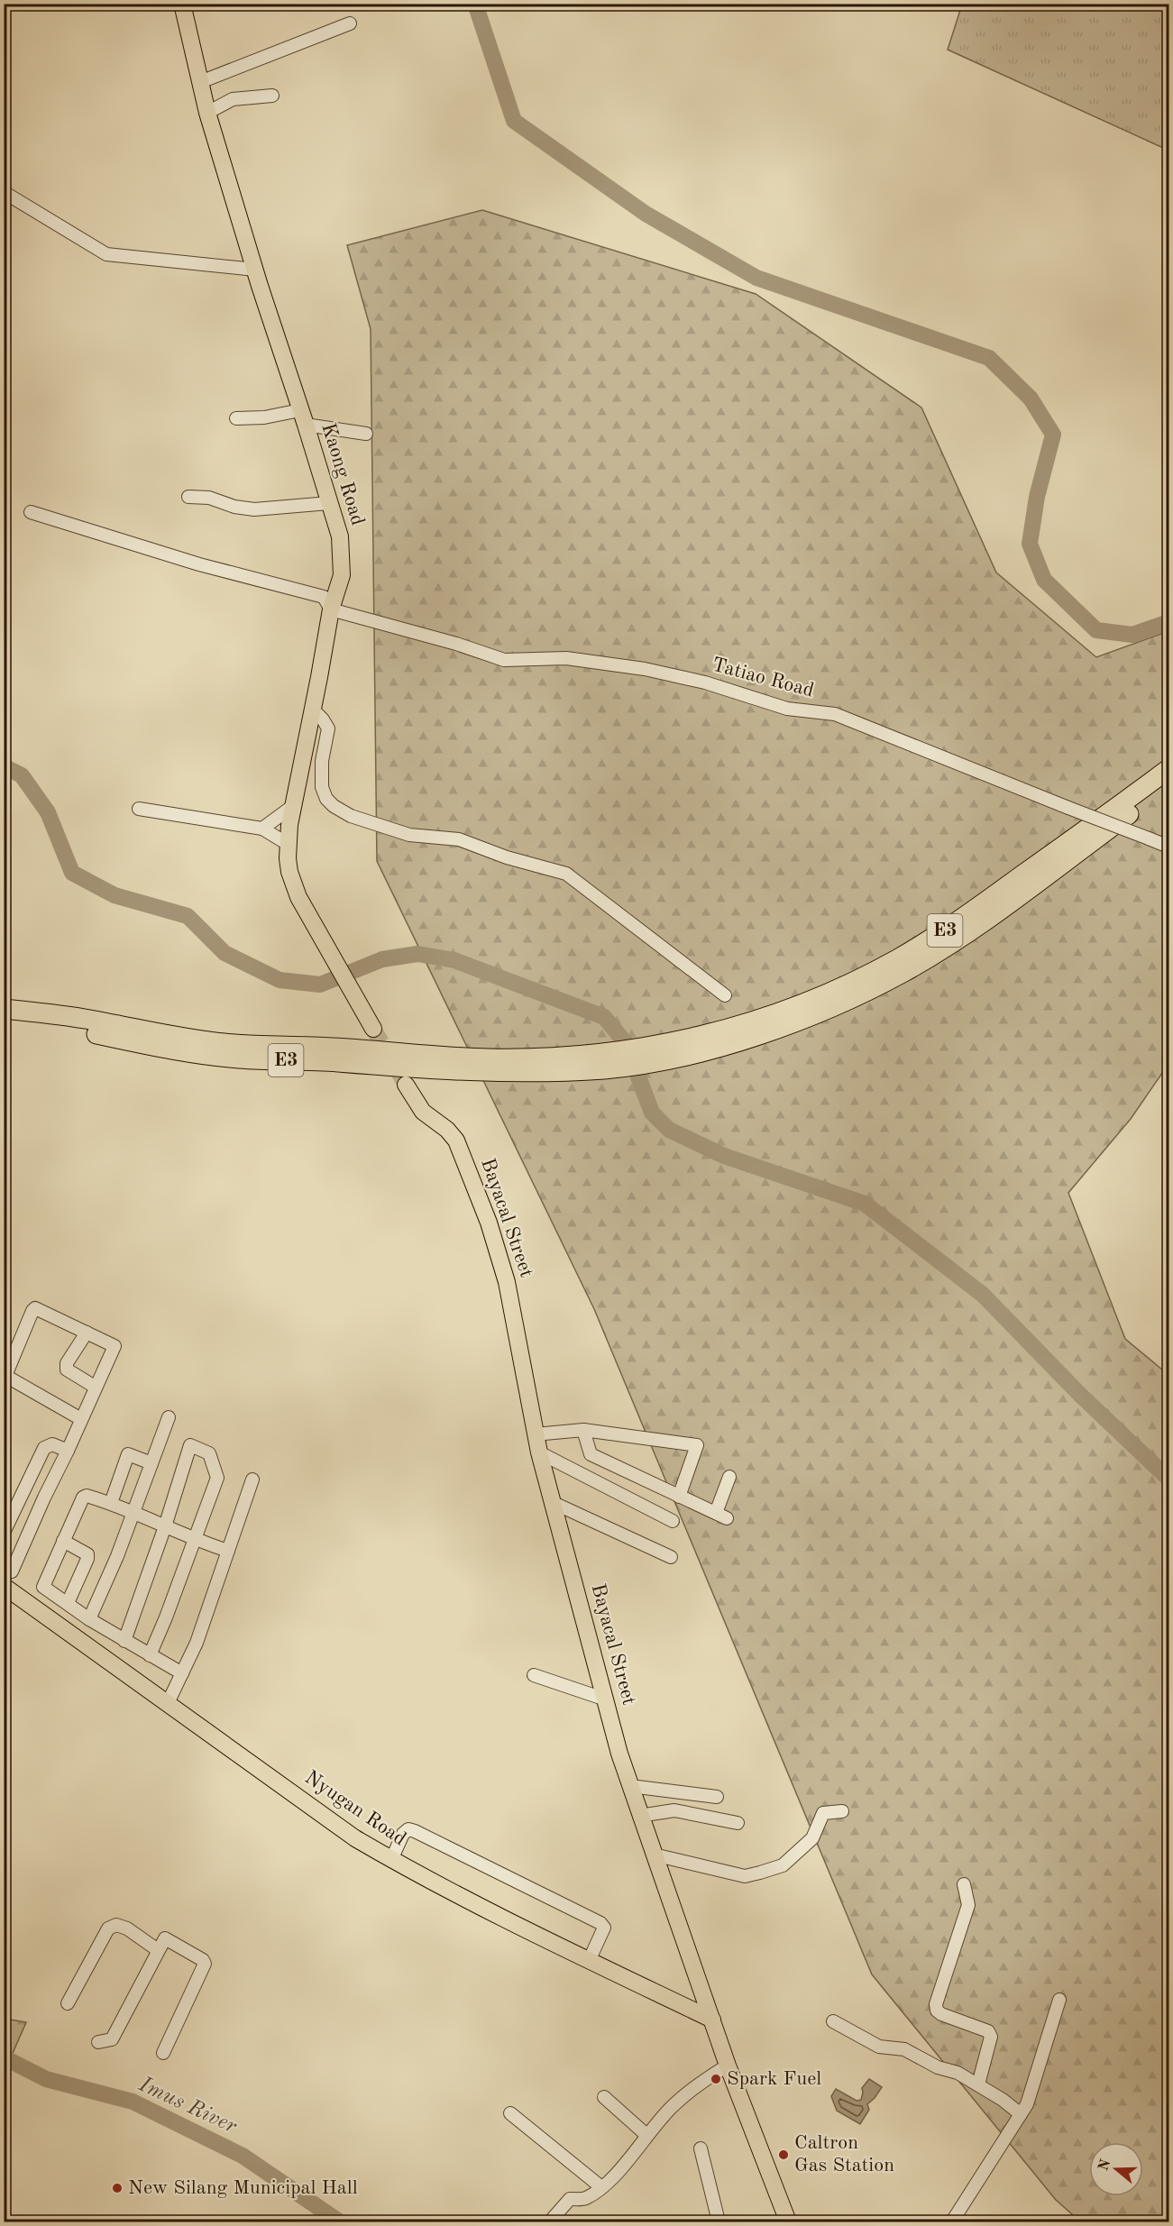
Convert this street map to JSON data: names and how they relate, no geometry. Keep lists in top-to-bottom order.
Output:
{
  "streets": {
    "highway": ["E3"],
    "main road": ["Kaong Road", "Bayacal Street", "Nyugan Road"],
    "street": ["Tatiao Road"]
  },
  "crossings": [
    ["Kaong Road", "Tatiao Road"],
    ["Bayacal Street", "Nyugan Road"]
  ],
  "water": ["Imus River"],
  "places": ["Spark Fuel", "Caltron Gas Station", "New Silang Municipal Hall"],
  "north": "left"
}
